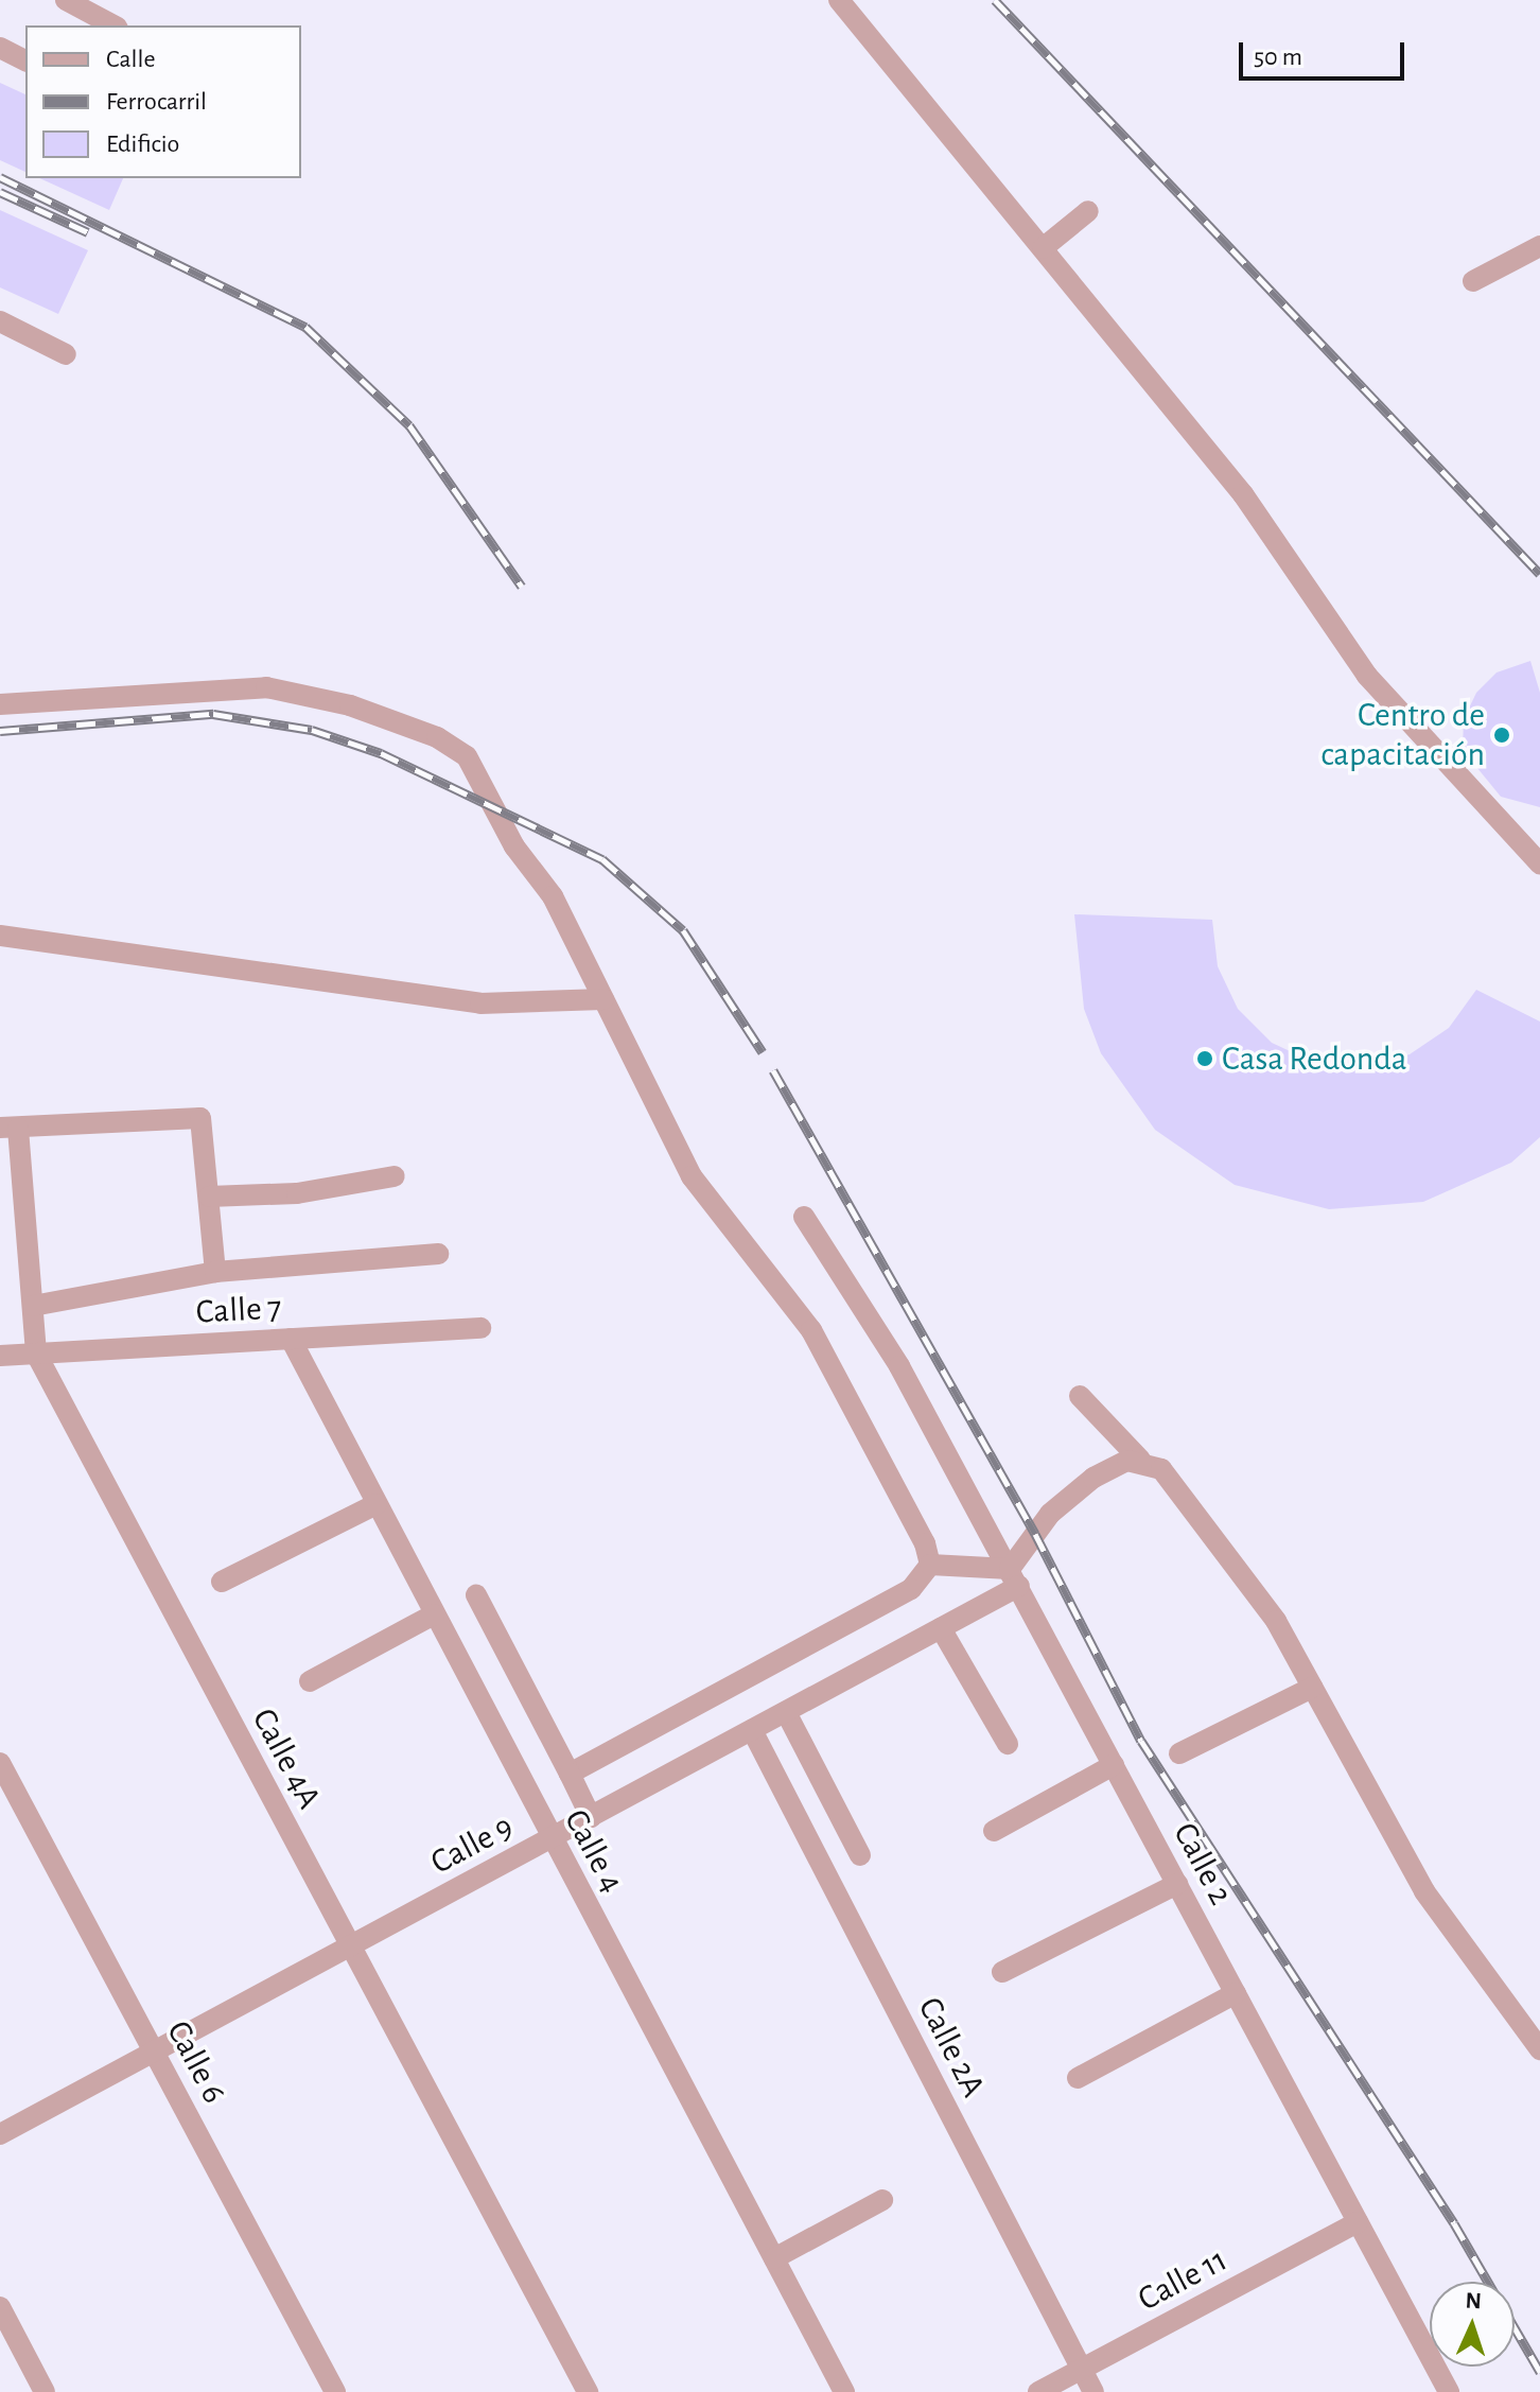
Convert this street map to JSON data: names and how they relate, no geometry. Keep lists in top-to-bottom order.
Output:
{
  "streets": {
    "street": [
      "Calle 7",
      "Calle 4A",
      "Calle 9",
      "Calle 4",
      "Calle 2",
      "Calle 2A",
      "Calle 6",
      "Calle 11"
    ]
  },
  "crossings": [
    ["Calle 7", "Calle 4A"],
    ["Calle 7", "Calle 4"],
    ["Calle 4A", "Calle 9"],
    ["Calle 9", "Calle 4"],
    ["Calle 9", "Calle 2"],
    ["Calle 9", "Calle 2A"],
    ["Calle 9", "Calle 6"],
    ["Calle 2", "Calle 11"],
    ["Calle 2A", "Calle 11"]
  ],
  "places": ["Centro de capacitación", "Casa Redonda"],
  "legend": ["Calle", "Ferrocarril", "Edificio"],
  "scale_bar": "50 m",
  "north": "top"
}
